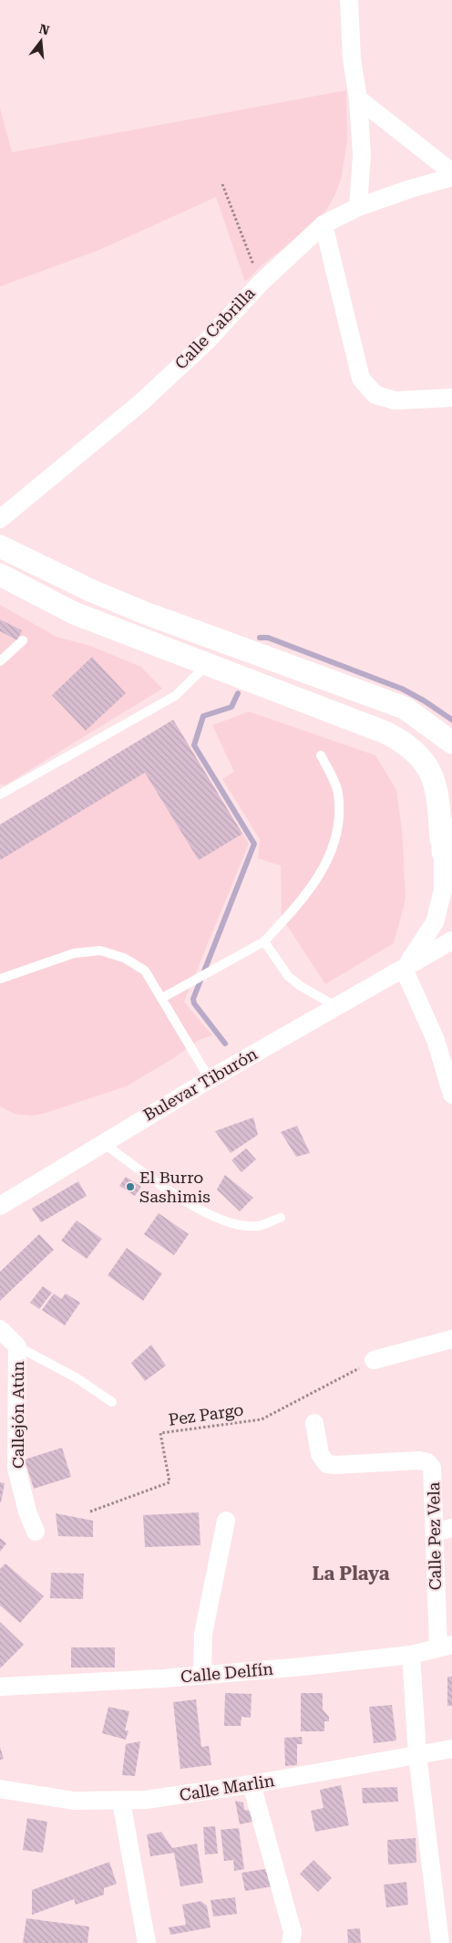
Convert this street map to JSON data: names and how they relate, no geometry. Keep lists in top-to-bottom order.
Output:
{
  "streets": {
    "street": [
      "Calle Cabrilla",
      "Bulevar Tiburón",
      "Callejón Atún",
      "Calle Pez Vela",
      "Calle Delfín",
      "Calle Marlin"
    ],
    "path": ["Pez Pargo"]
  },
  "crossings": [
    ["Calle Pez Vela", "Calle Delfín"]
  ],
  "districts": ["La Playa"],
  "places": ["El Burro Sashimis"],
  "north": "top"
}
